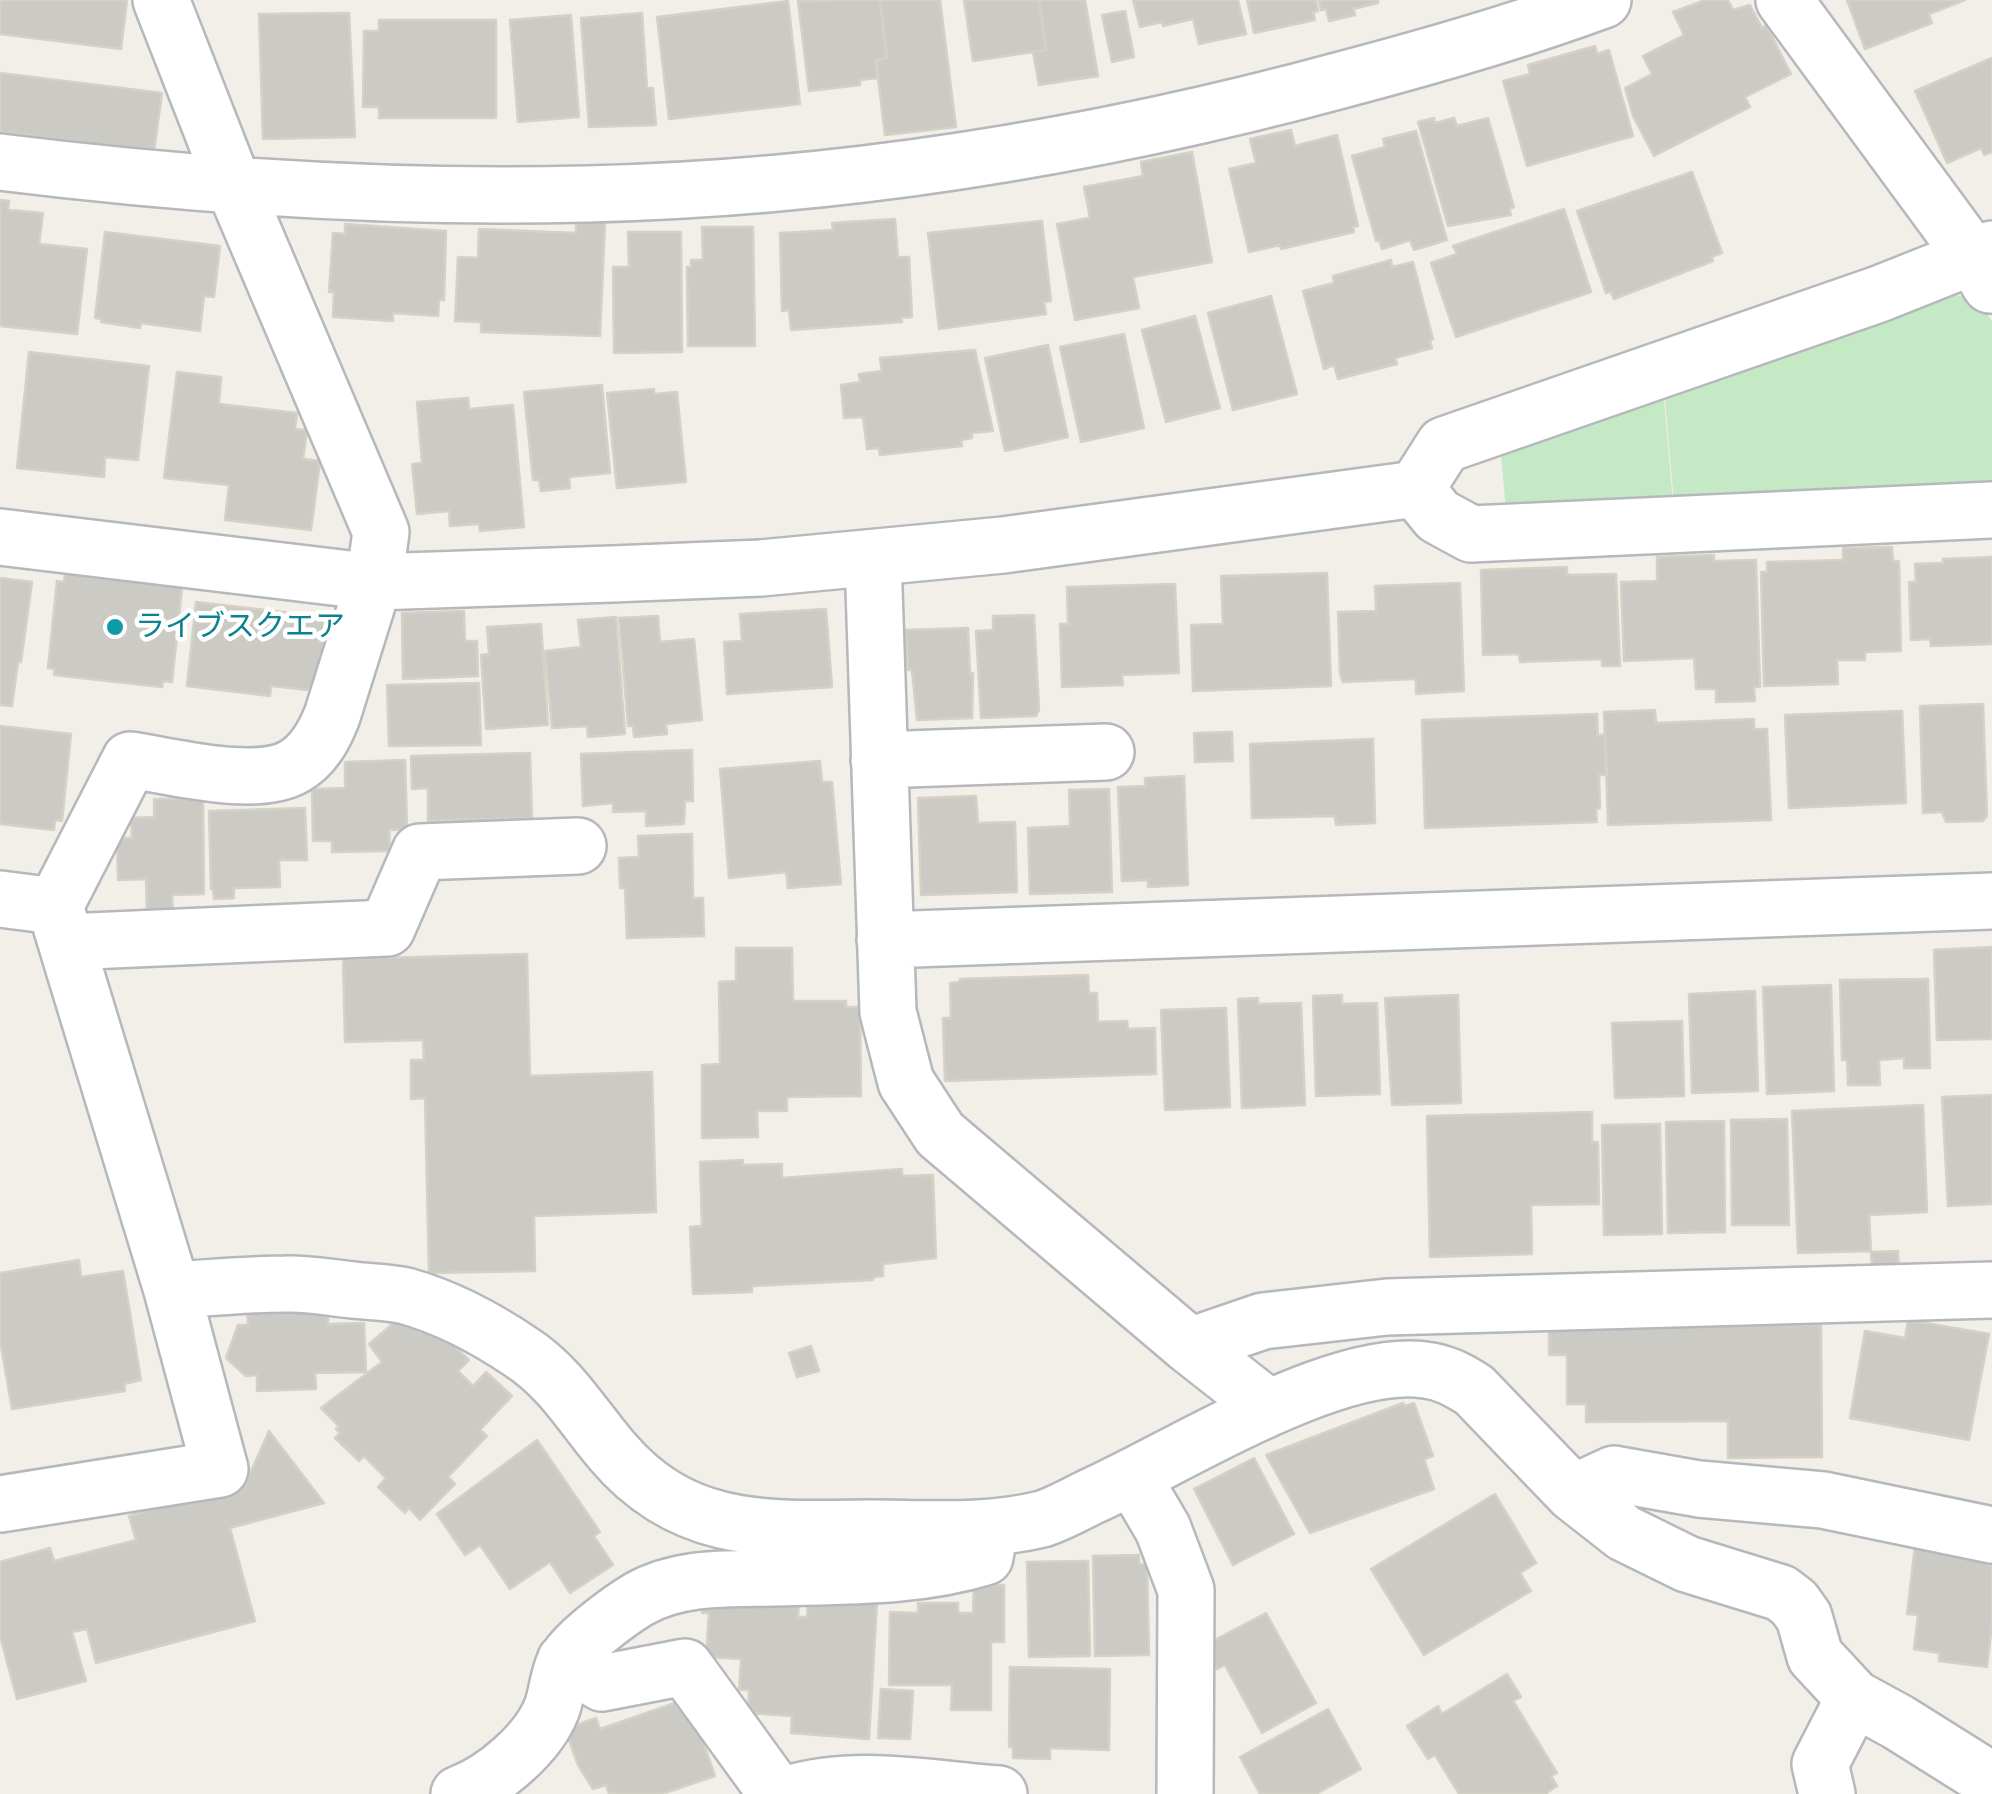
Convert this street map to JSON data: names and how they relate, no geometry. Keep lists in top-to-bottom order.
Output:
{
  "places": ["ライブスクエア"]
}
